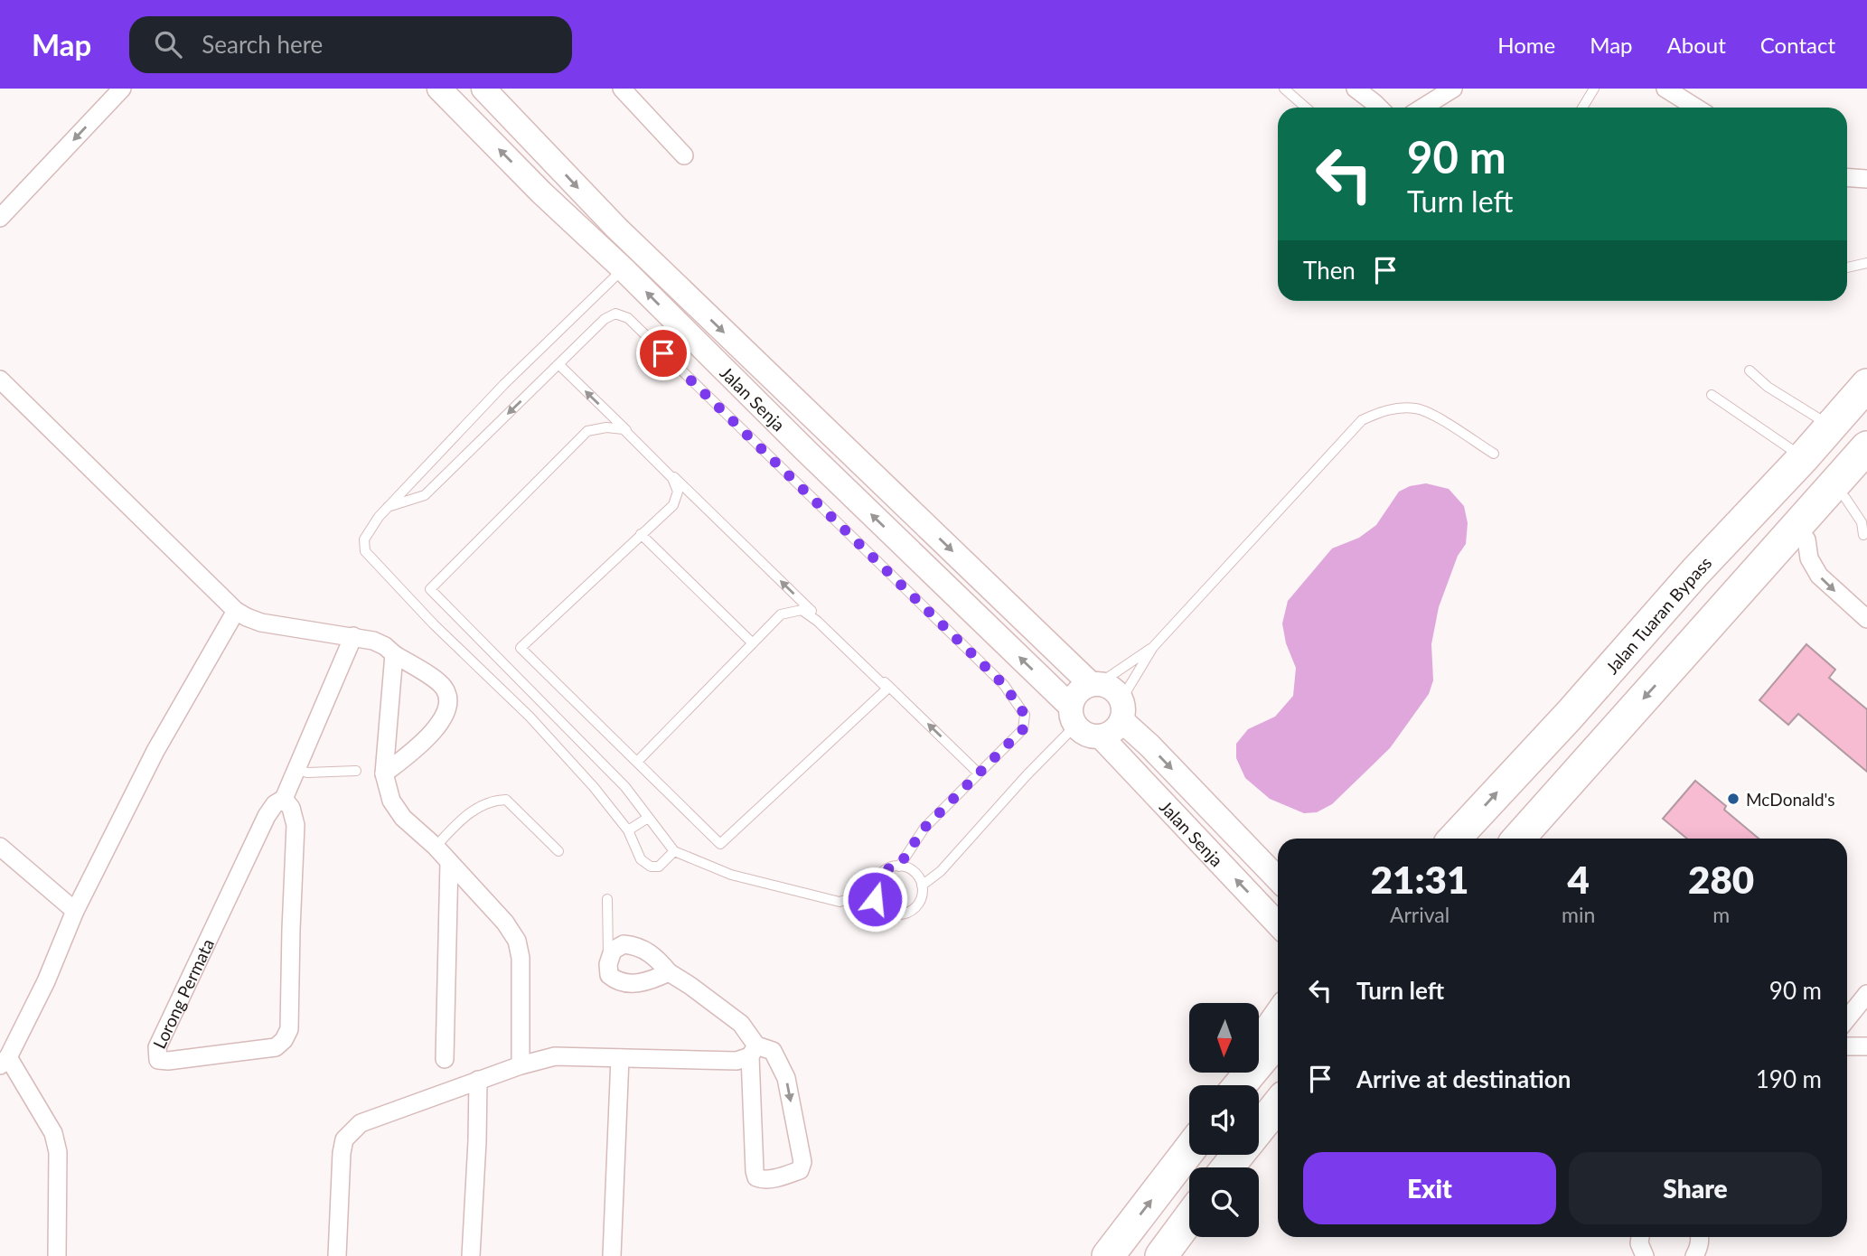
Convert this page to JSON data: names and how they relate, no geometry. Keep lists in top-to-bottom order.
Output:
{
  "streets": {
    "highway": ["Jalan Tuaran Bypass"],
    "main road": ["Jalan Senja"],
    "street": ["Lorong Permata"]
  },
  "places": ["McDonald's"],
  "north": "bottom",
  "page": {
    "header": "Map",
    "search": "Search here",
    "nav": [
      "Home",
      "Map",
      "About",
      "Contact"
    ],
    "turn": ["90 m", "Turn left"],
    "then": "Then",
    "eta": [
      "21:31",
      "Arrival",
      "4",
      "min",
      "280",
      "m"
    ],
    "list": [
      {
        "name": "Turn left",
        "value": "90 m"
      },
      {
        "name": "Arrive at destination",
        "value": "190 m"
      }
    ],
    "buttons": ["Exit", "Share"]
  }
}
